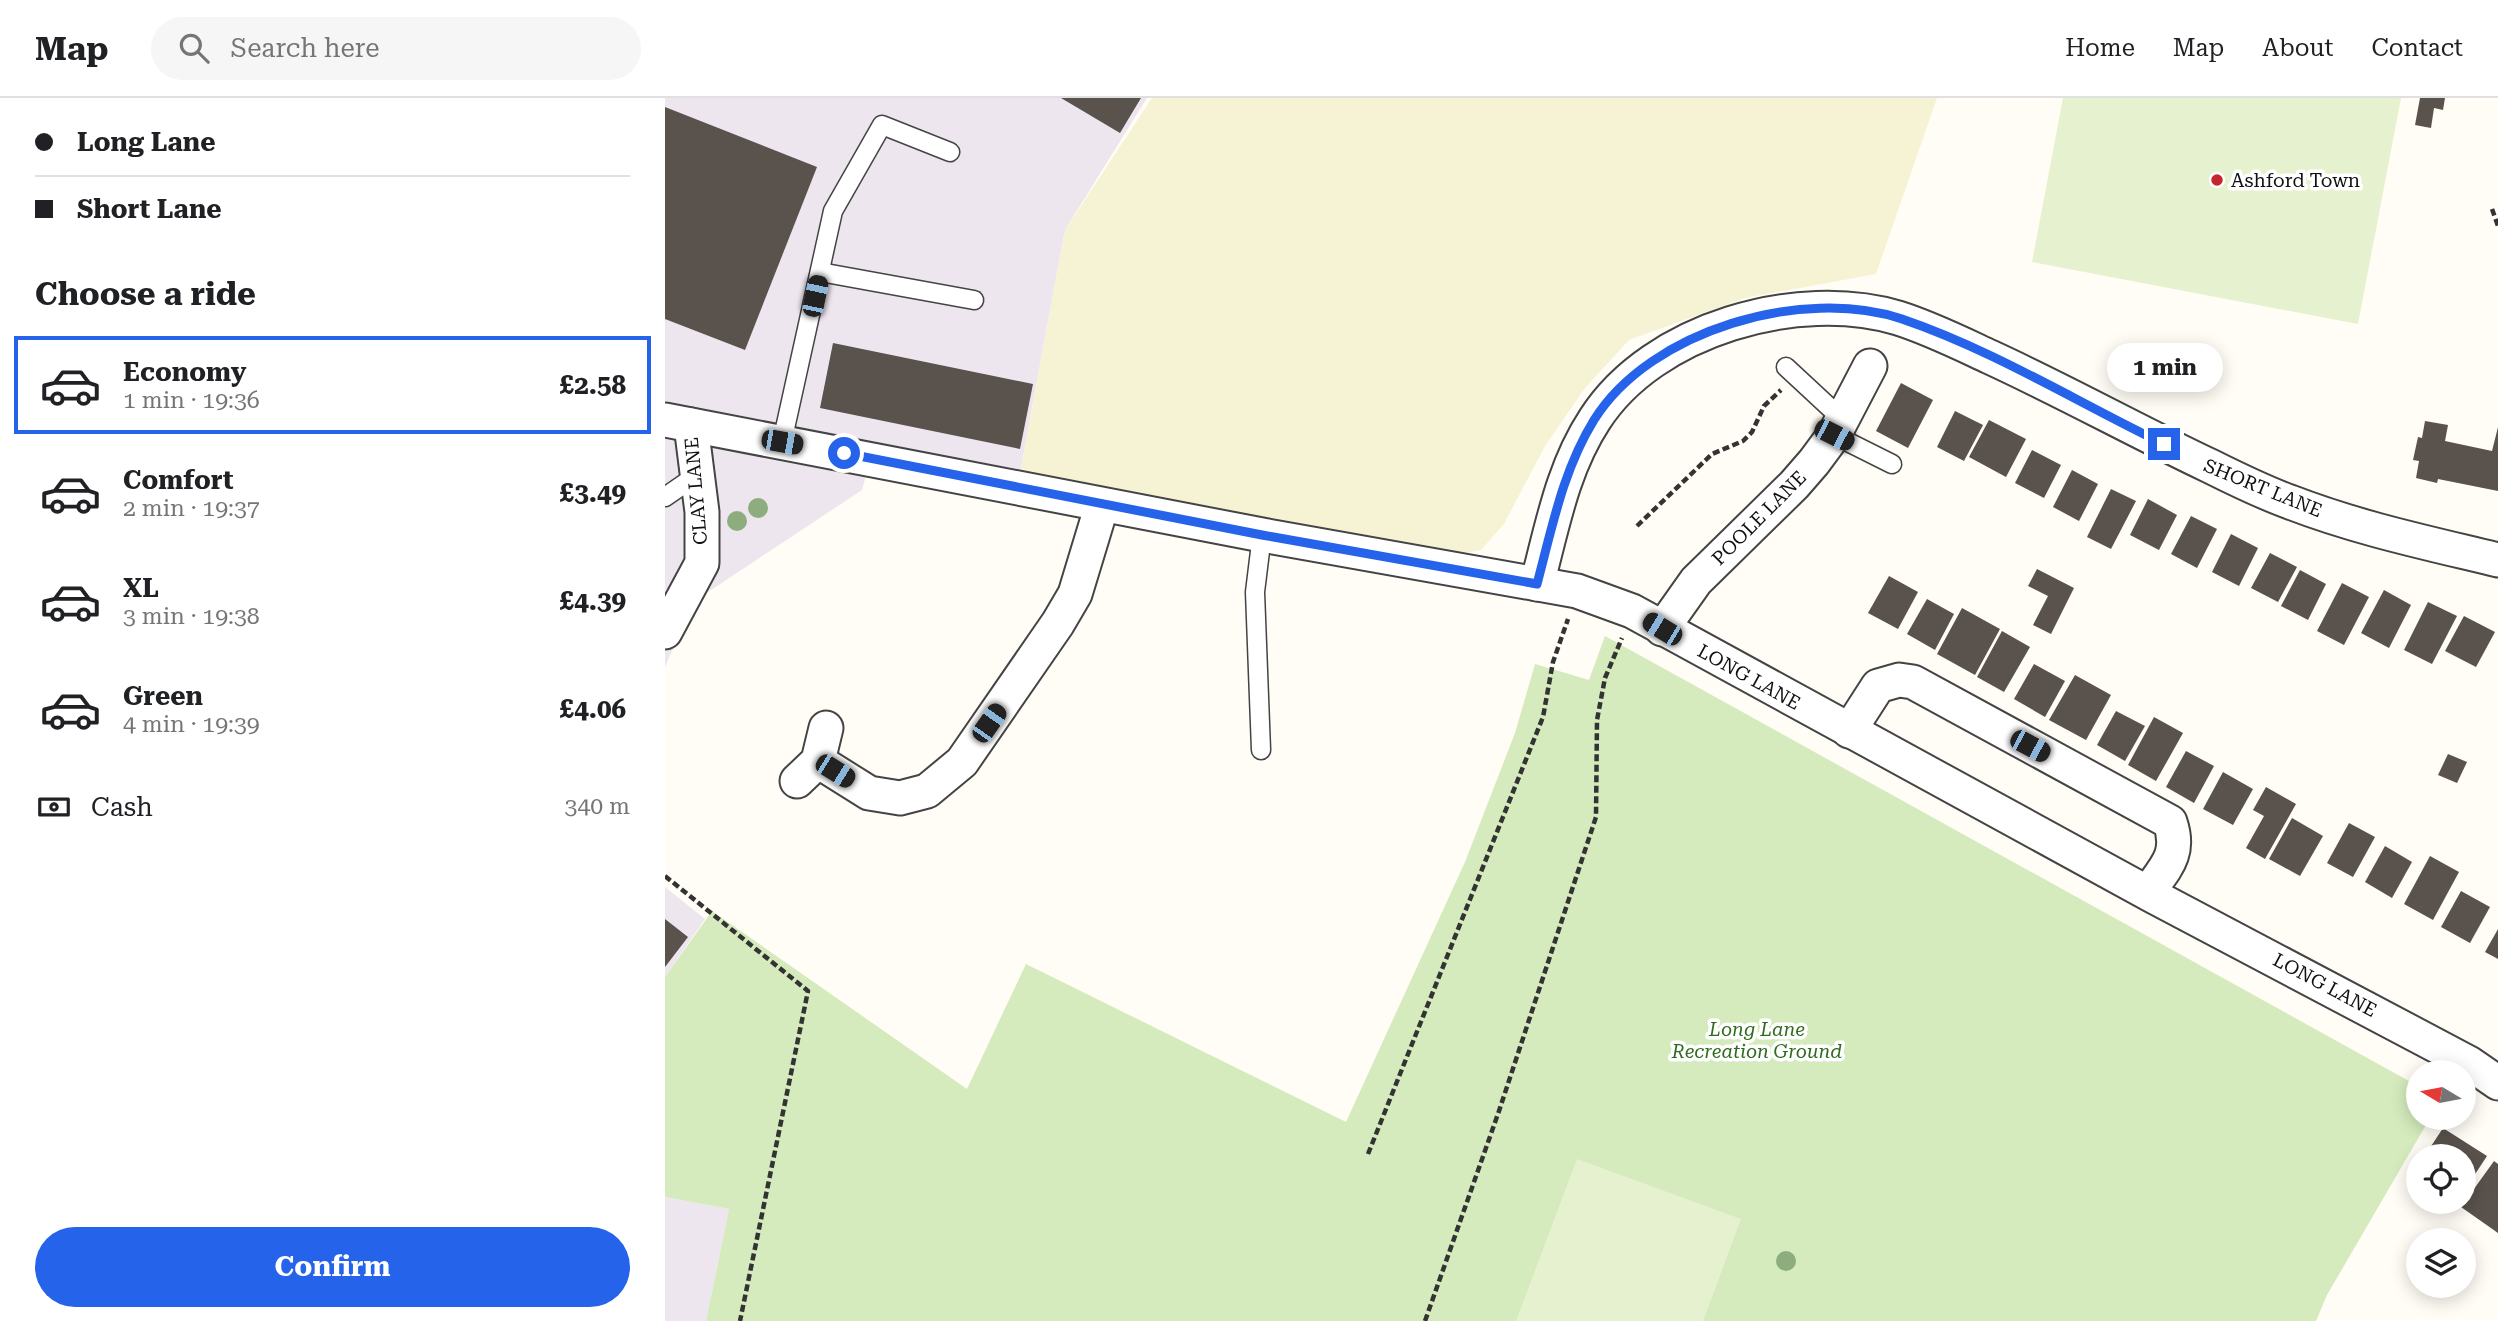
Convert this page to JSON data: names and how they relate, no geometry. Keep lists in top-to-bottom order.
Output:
{
  "streets": {
    "street": [
      "SHORT LANE",
      "CLAY LANE",
      "POOLE LANE",
      "LONG LANE"
    ]
  },
  "crossings": [
    ["SHORT LANE", "LONG LANE"],
    ["CLAY LANE", "LONG LANE"],
    ["POOLE LANE", "LONG LANE"]
  ],
  "parks": ["Long Lane Recreation Ground"],
  "places": ["Ashford Town"],
  "north": "left",
  "page": {
    "header": "Map",
    "search": "Search here",
    "nav": [
      "Home",
      "Map",
      "About",
      "Contact"
    ],
    "banner": ["Long Lane", "Short Lane"],
    "heading": "Choose a ride",
    "list": [
      {
        "name": "Economy",
        "note": "1 min · 19:36",
        "value": "£2.58"
      },
      {
        "name": "Comfort",
        "note": "2 min · 19:37",
        "value": "£3.49"
      },
      {
        "name": "XL",
        "note": "3 min · 19:38",
        "value": "£4.39"
      },
      {
        "name": "Green",
        "note": "4 min · 19:39",
        "value": "£4.06"
      }
    ],
    "bubble": "1 min",
    "pay": ["Cash", "340 m"],
    "buttons": "Confirm"
  }
}
